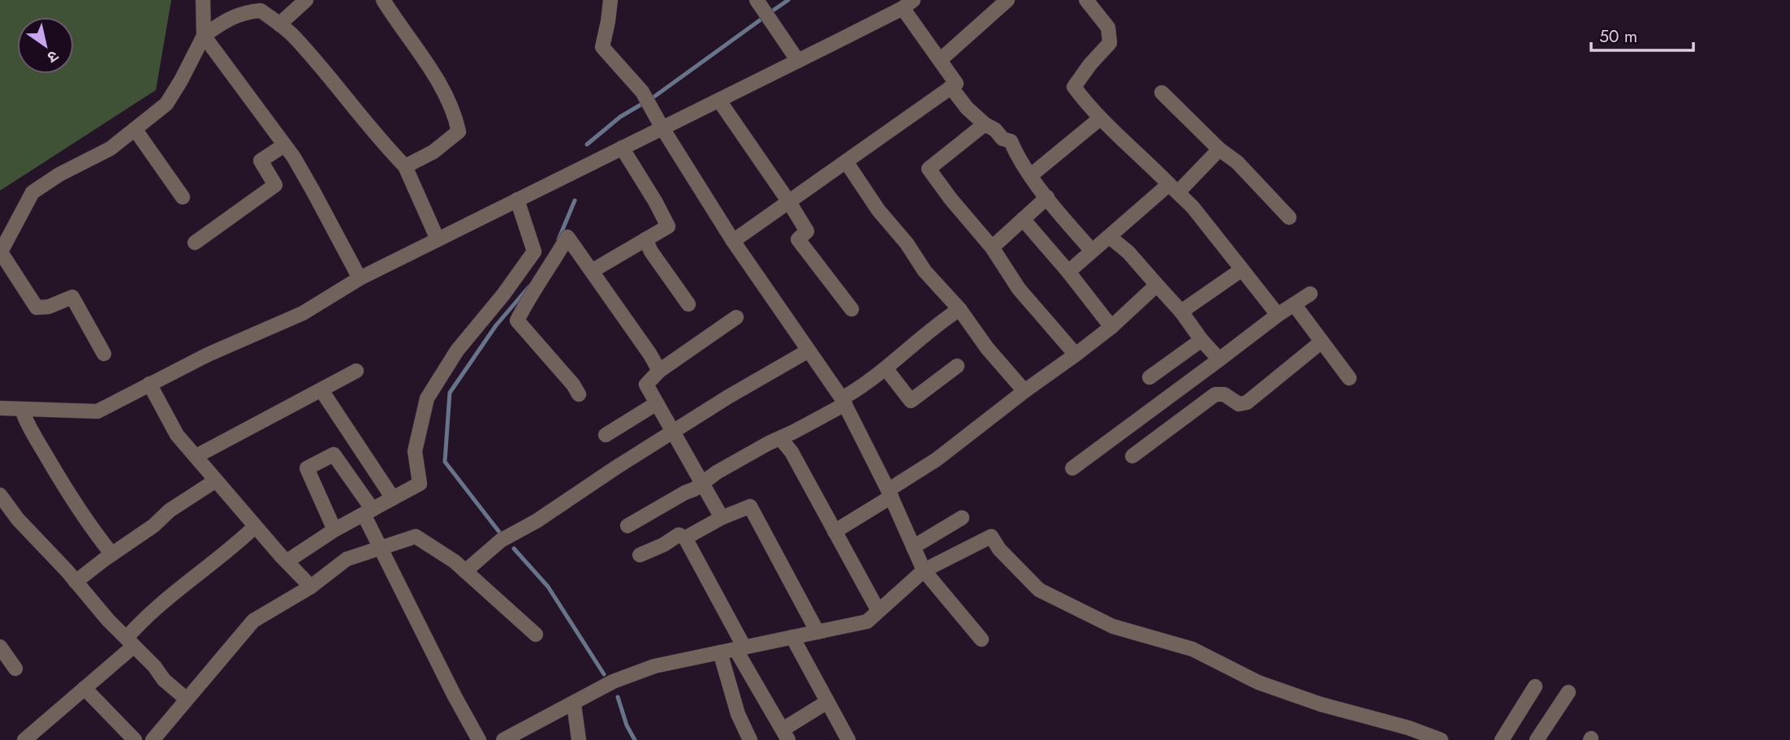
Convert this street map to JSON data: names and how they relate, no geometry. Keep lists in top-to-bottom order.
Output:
{
  "scale_bar": "50 m",
  "north": "bottom right"
}
